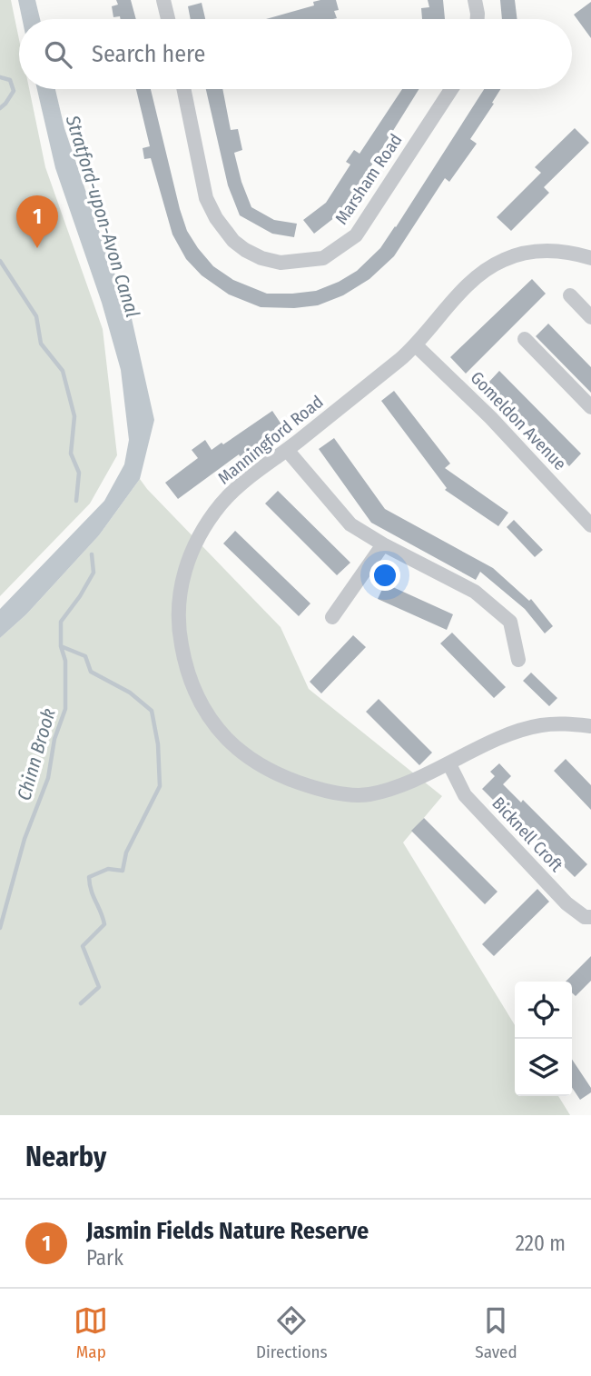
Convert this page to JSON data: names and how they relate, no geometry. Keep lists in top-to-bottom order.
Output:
{
  "streets": {
    "street": [
      "Marsham Road",
      "Gomeldon Avenue",
      "Manningford Road",
      "Bicknell Croft"
    ]
  },
  "crossings": [
    ["Gomeldon Avenue", "Manningford Road"],
    ["Manningford Road", "Bicknell Croft"]
  ],
  "water": ["Stratford-upon-Avon Canal", "Chinn Brook"],
  "page": {
    "search": "Search here",
    "pins": "1",
    "heading": "Nearby",
    "list": [
      {
        "mark": "1",
        "name": "Jasmin Fields Nature Reserve",
        "note": "Park",
        "value": "220 m"
      }
    ],
    "nav": ["Map", "Directions", "Saved"]
  }
}
